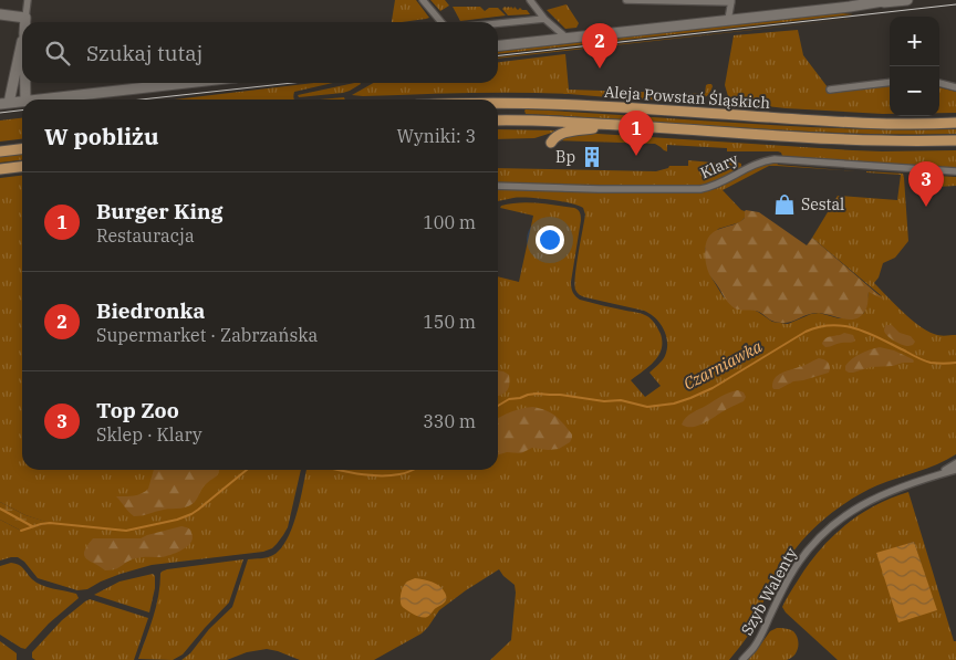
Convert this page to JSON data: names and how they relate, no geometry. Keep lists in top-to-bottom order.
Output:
{
  "streets": {
    "main road": ["Aleja Powstań Śląskich"],
    "street": ["Klary", "Szyb Walenty"]
  },
  "water": ["Czarniawka"],
  "places": {
    "building": ["Bp"],
    "shop": ["Sestal"]
  },
  "page": {
    "map_buttons": ["+", "−"],
    "search": "Szukaj tutaj",
    "pins": ["2", "1", "3"],
    "heading": ["W pobliżu", "Wyniki: 3"],
    "list": [
      {
        "mark": "1",
        "name": "Burger King",
        "note": "Restauracja",
        "value": "100 m"
      },
      {
        "mark": "2",
        "name": "Biedronka",
        "note": "Supermarket · Zabrzańska",
        "value": "150 m"
      },
      {
        "mark": "3",
        "name": "Top Zoo",
        "note": "Sklep · Klary",
        "value": "330 m"
      }
    ]
  }
}
